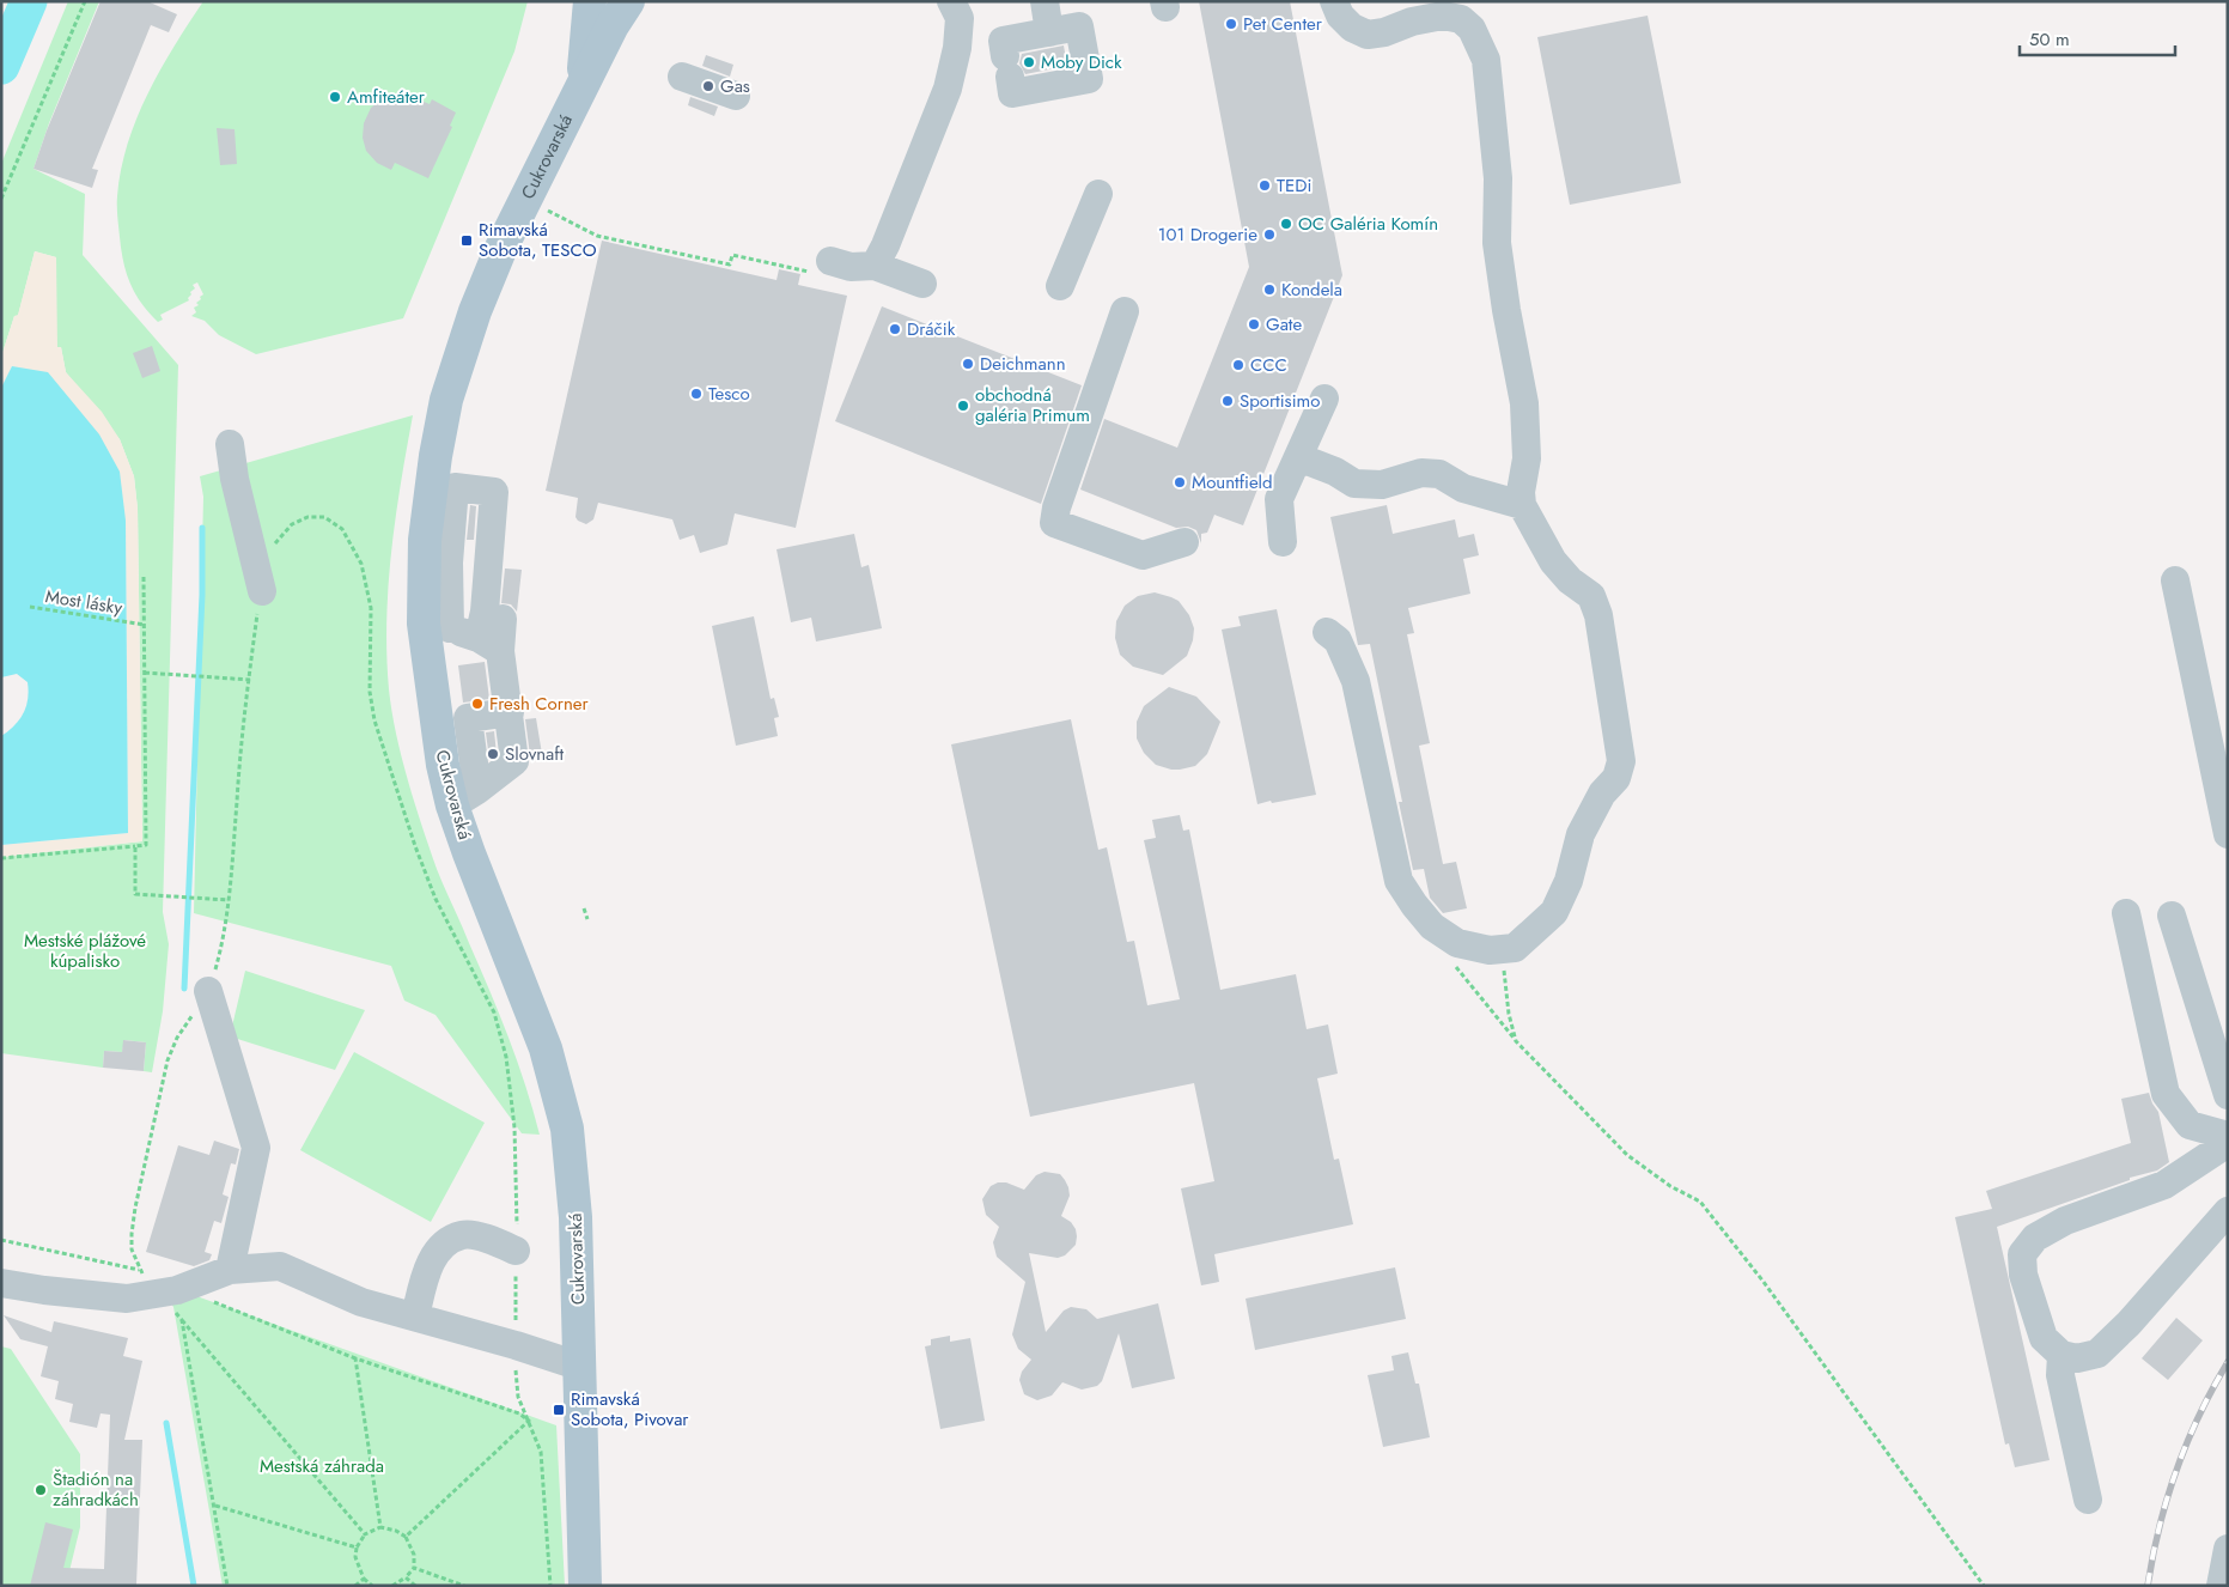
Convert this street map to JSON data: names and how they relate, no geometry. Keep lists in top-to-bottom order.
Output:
{
  "streets": {
    "main road": ["Cukrovarská"],
    "path": ["Most lásky"]
  },
  "parks": ["Mestské plážové kúpalisko", "Mestská záhrada"],
  "places": {
    "other": [
      "Pet Center",
      "Moby Dick",
      "Gas",
      "Amfiteáter",
      "TEDi",
      "OC Galéria Komín",
      "101 Drogerie",
      "Kondela",
      "Gate",
      "Dráčik",
      "Deichmann",
      "CCC",
      "Tesco",
      "Sportisimo",
      "obchodná galéria Primum",
      "Mountfield",
      "Fresh Corner",
      "Slovnaft",
      "Štadión na záhradkách"
    ],
    "transit": ["Rimavská Sobota, TESCO", "Rimavská Sobota, Pivovar"]
  },
  "scale_bar": "50 m"
}
